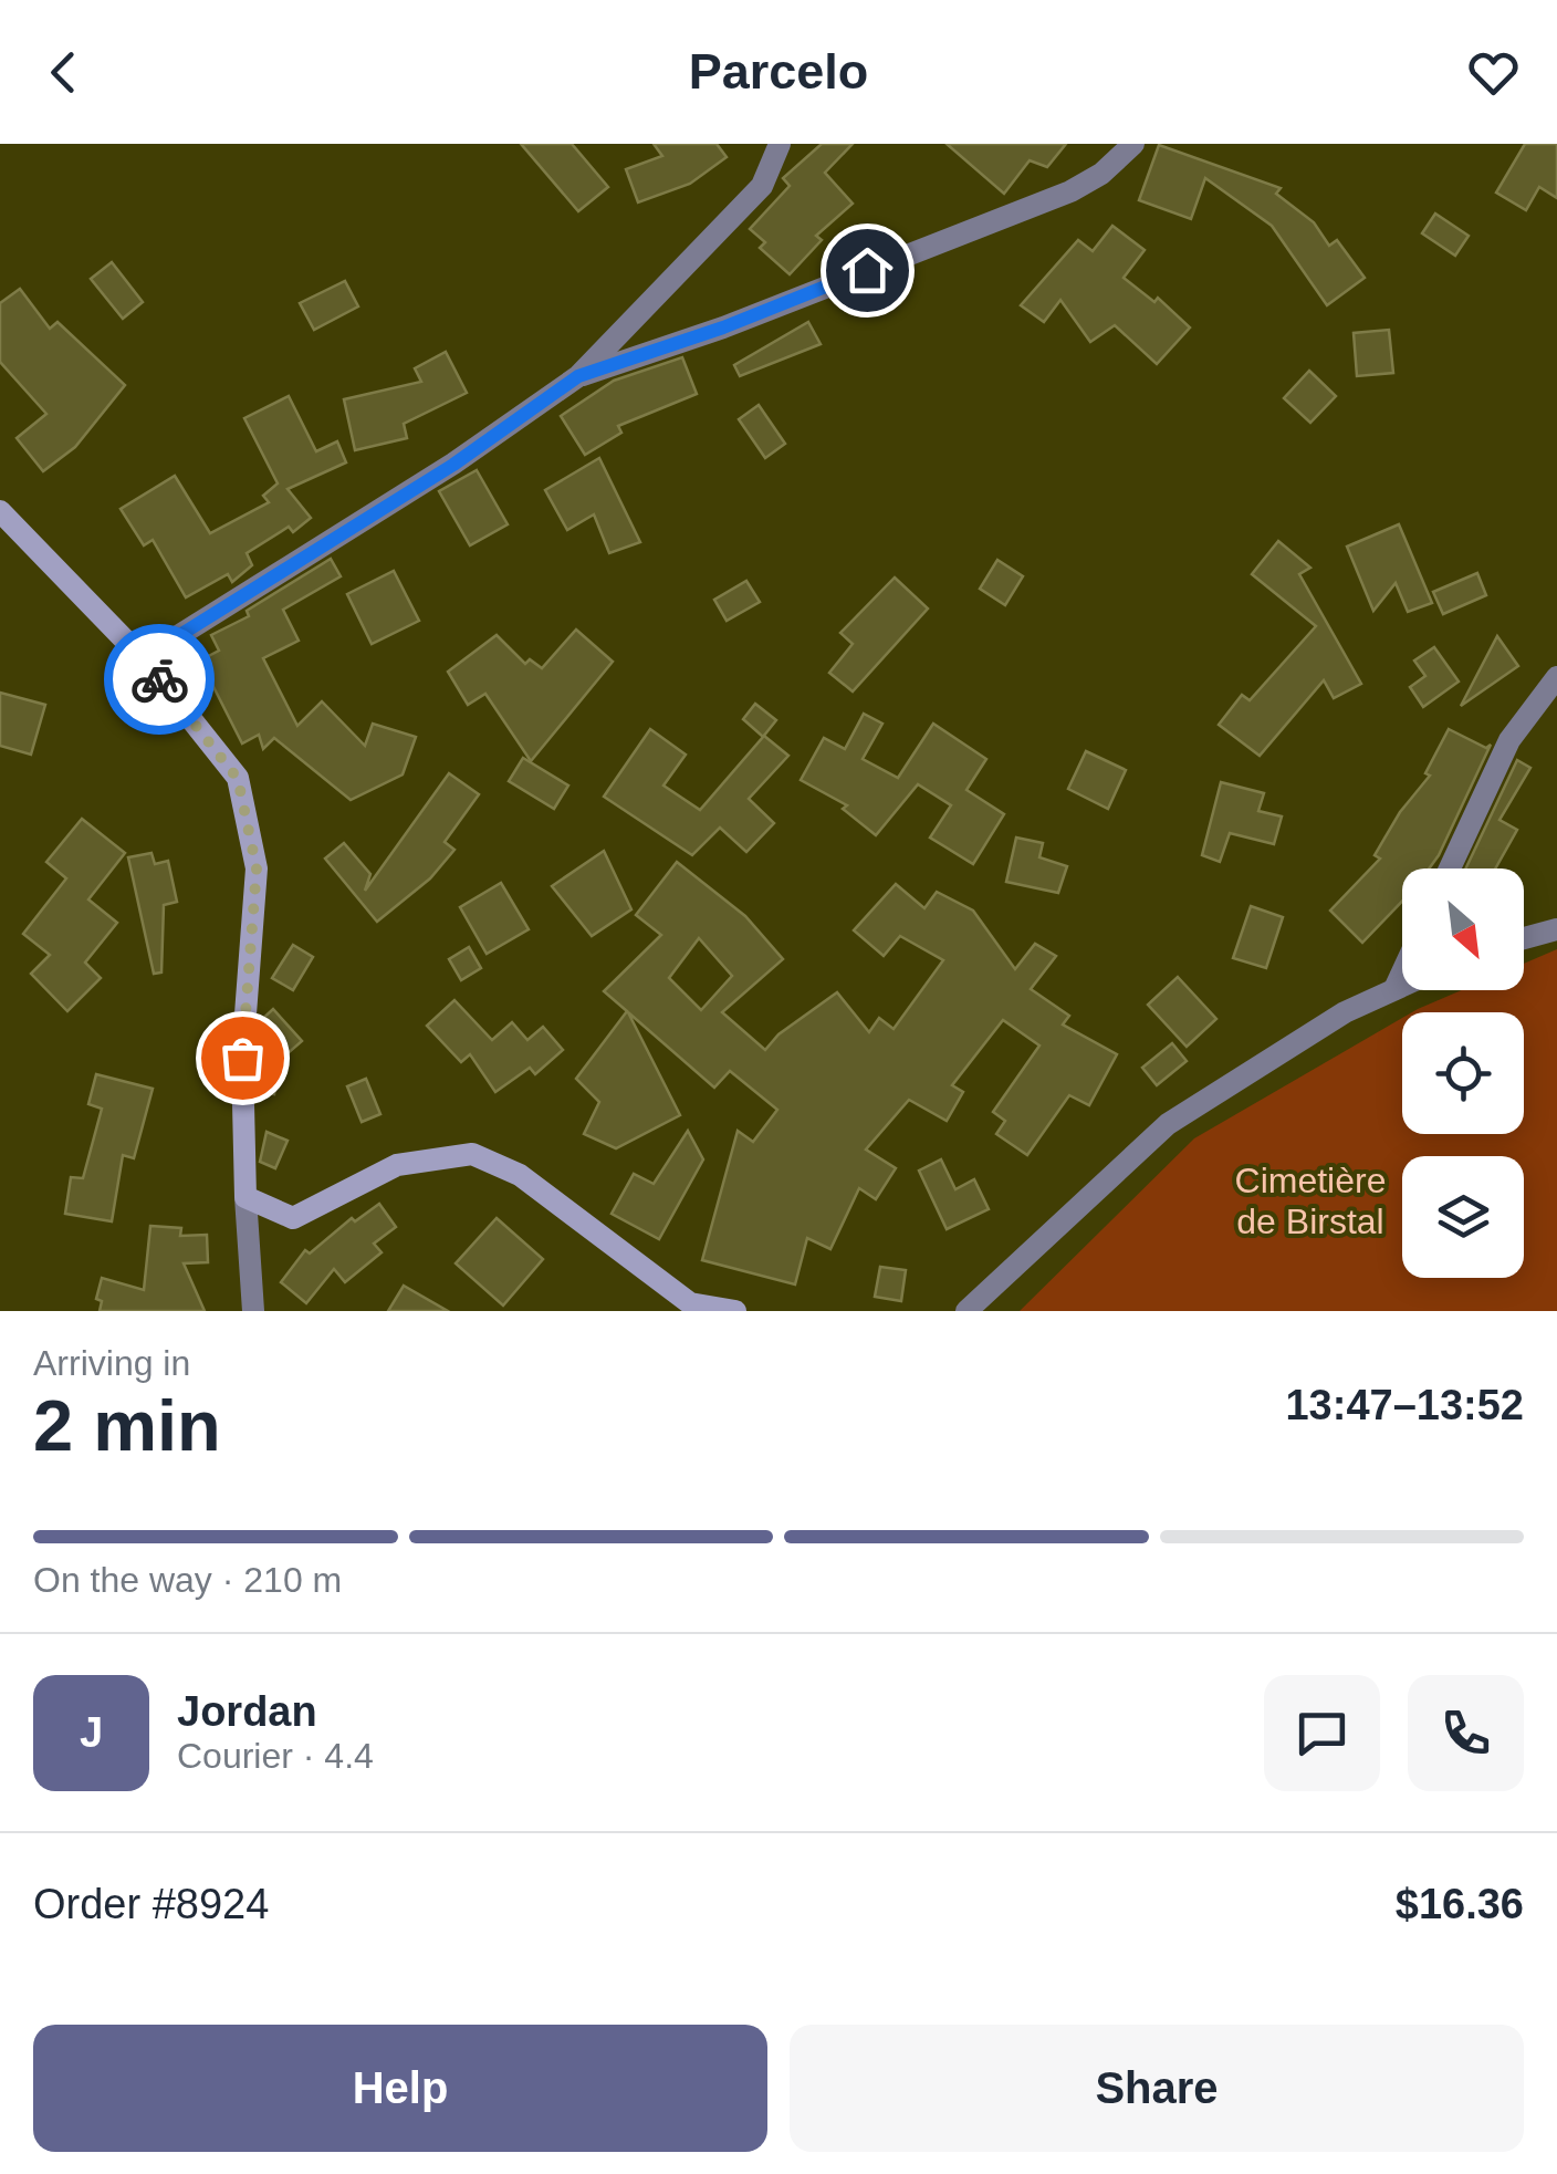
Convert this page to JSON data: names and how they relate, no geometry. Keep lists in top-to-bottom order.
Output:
{
  "parks": ["Cimetière de Birstal"],
  "north": "bottom right",
  "page": {
    "header": "Parcelo",
    "heading": ["2 min", "Arriving in", "13:47–13:52"],
    "panel": [
      "Jordan",
      "Courier · 4.4",
      "Order #8924",
      "$16.36"
    ],
    "bar": "On the way · 210 m",
    "round": "J",
    "buttons": ["Help", "Share"]
  }
}
